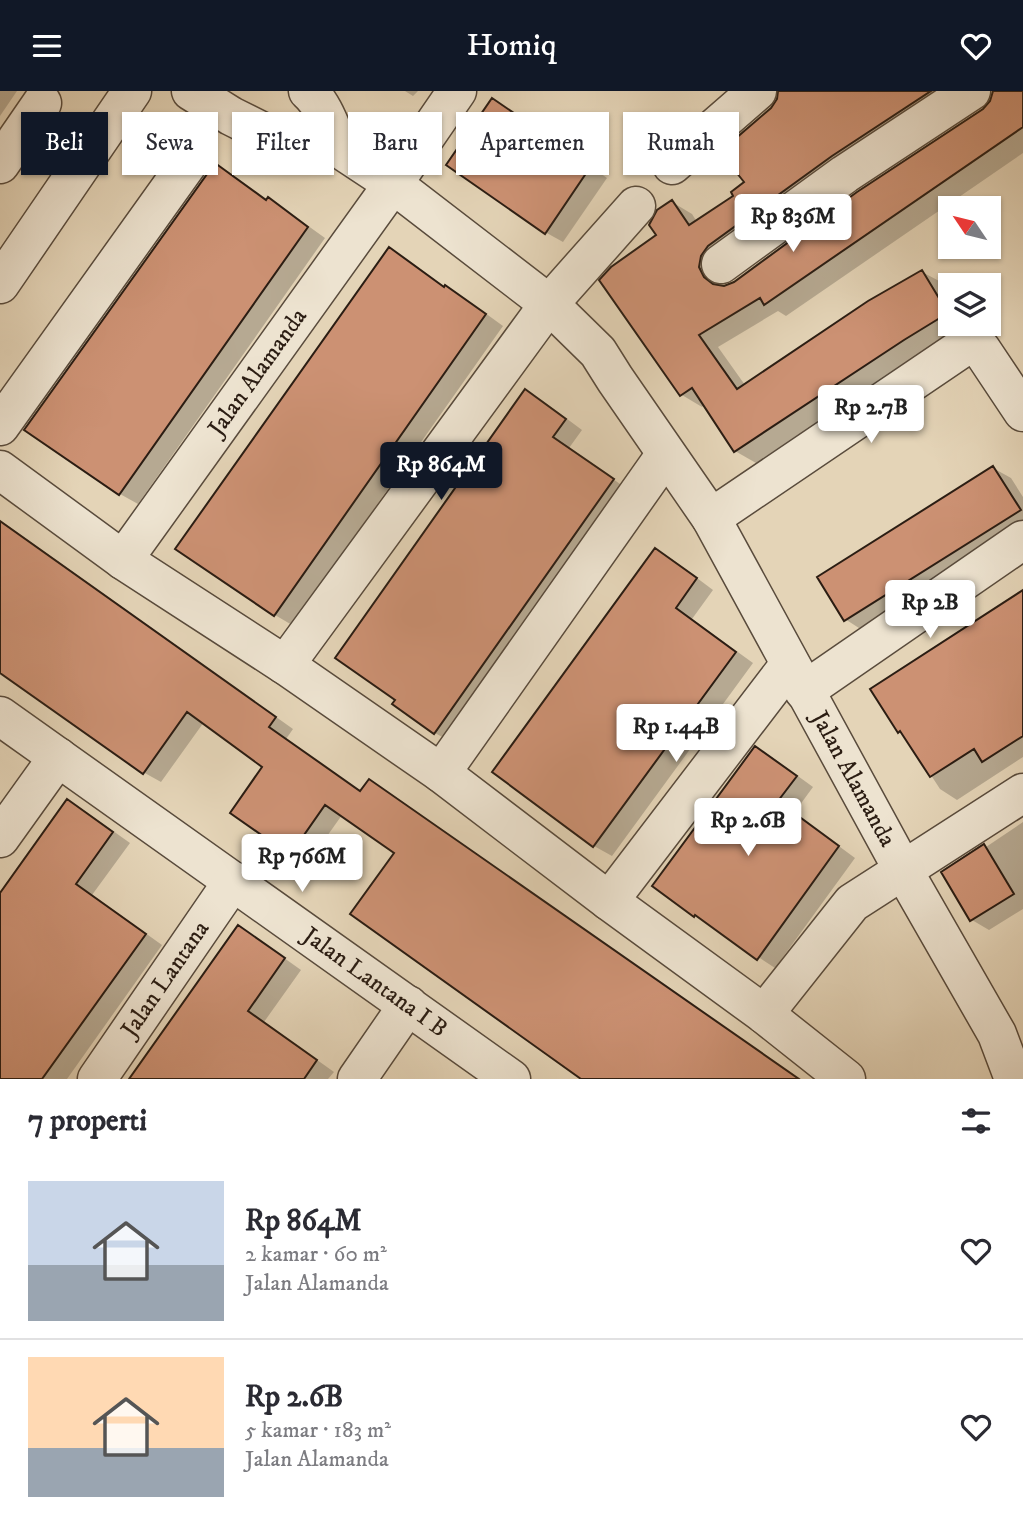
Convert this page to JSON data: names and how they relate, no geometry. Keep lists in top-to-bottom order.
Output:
{
  "streets": {
    "street": ["Jalan Alamanda", "Jalan Lantana", "Jalan Lantana I B"]
  },
  "crossings": [
    ["Jalan Lantana", "Jalan Lantana I B"]
  ],
  "north": "top left",
  "page": {
    "header": "Homiq",
    "chip": [
      "Beli",
      "Sewa",
      "Filter",
      "Baru",
      "Apartemen",
      "Rumah"
    ],
    "price": [
      "Rp 836M",
      "Rp 2.7B",
      "Rp 864M",
      "Rp 2B",
      "Rp 1.44B",
      "Rp 2.6B",
      "Rp 766M"
    ],
    "heading": "7 properti",
    "list": [
      {
        "name": "Rp 864M",
        "note": "2 kamar · 60 m² · Jalan Alamanda"
      },
      {
        "name": "Rp 2.6B",
        "note": "5 kamar · 183 m² · Jalan Alamanda"
      }
    ]
  }
}
